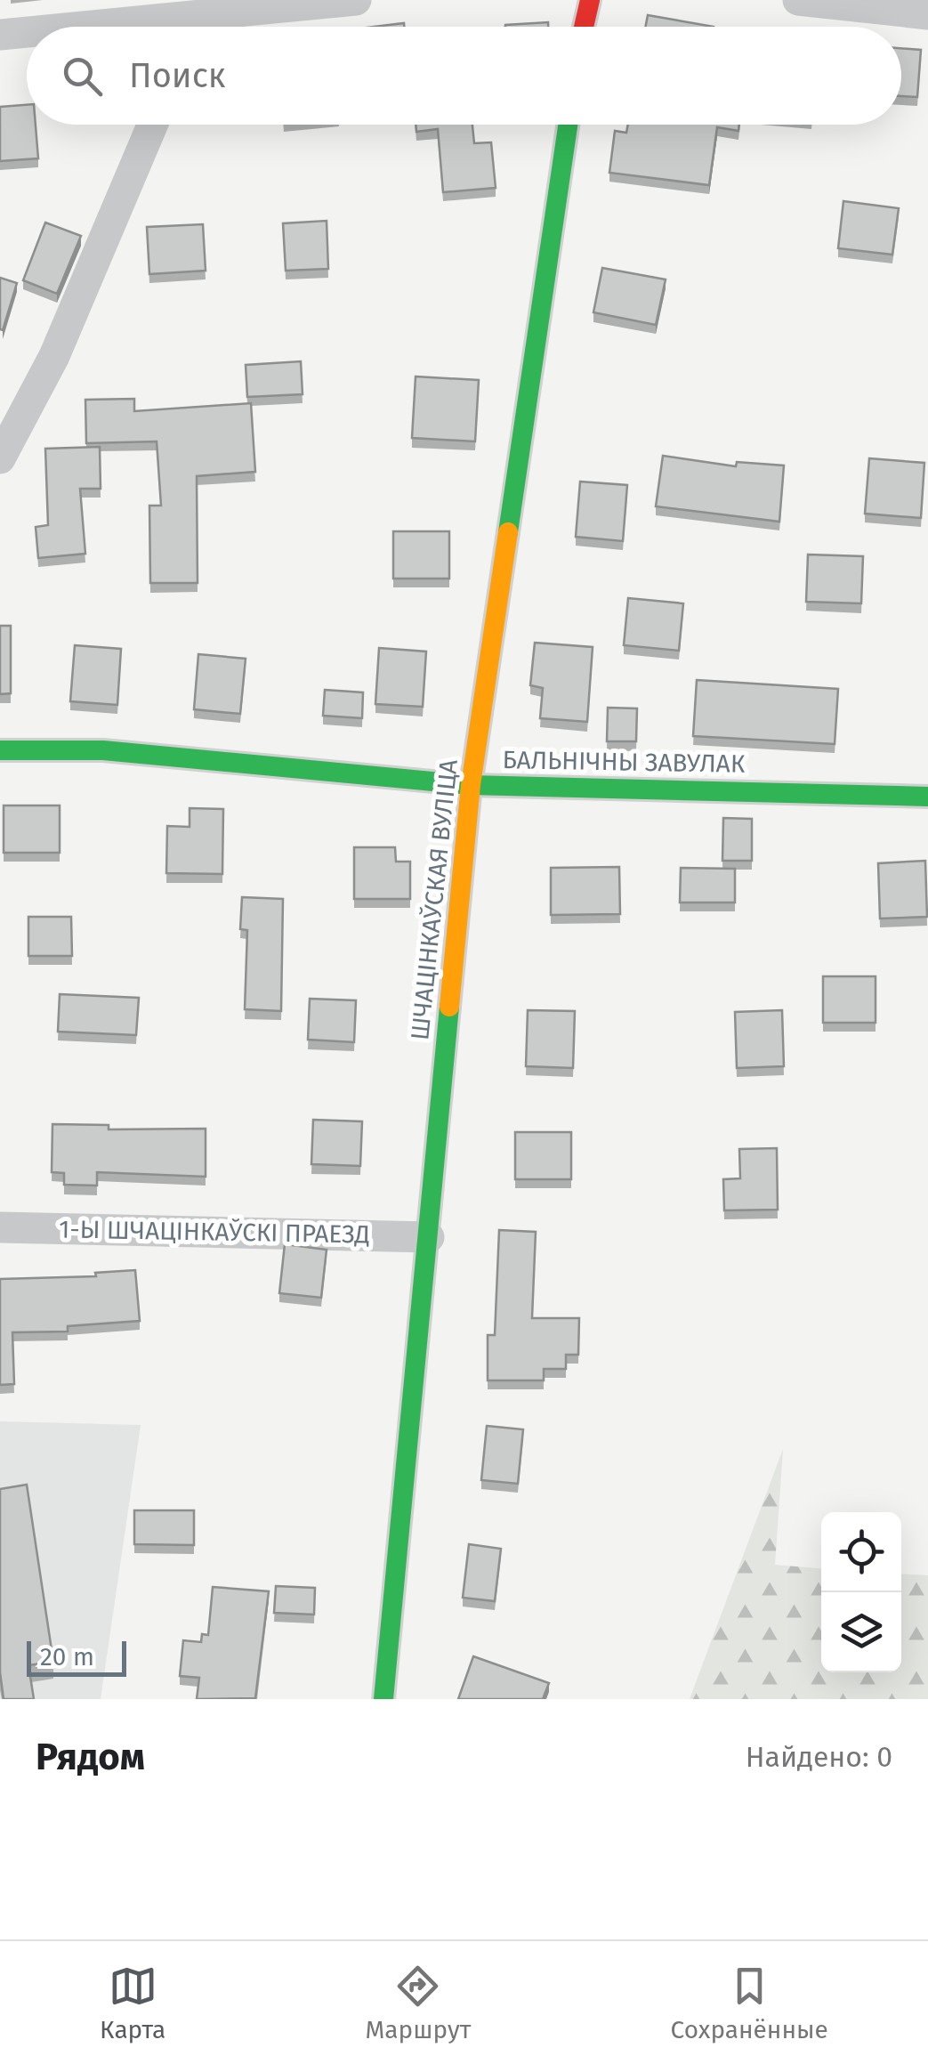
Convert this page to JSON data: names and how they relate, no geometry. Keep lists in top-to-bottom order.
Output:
{
  "streets": {
    "street": ["БАЛЬНІЧНЫ ЗАВУЛАК", "ШЧАЦІНКАЎСКАЯ ВУЛІЦА", "1-Ы ШЧАЦІНКАЎСКІ ПРАЕЗД"]
  },
  "crossings": [
    ["БАЛЬНІЧНЫ ЗАВУЛАК", "ШЧАЦІНКАЎСКАЯ ВУЛІЦА"],
    ["ШЧАЦІНКАЎСКАЯ ВУЛІЦА", "1-Ы ШЧАЦІНКАЎСКІ ПРАЕЗД"]
  ],
  "scale_bar": "20 m",
  "page": {
    "search": "Поиск",
    "scale": "20 m",
    "heading": ["Рядом", "Найдено: 0"],
    "nav": ["Карта", "Маршрут", "Сохранённые"]
  }
}
